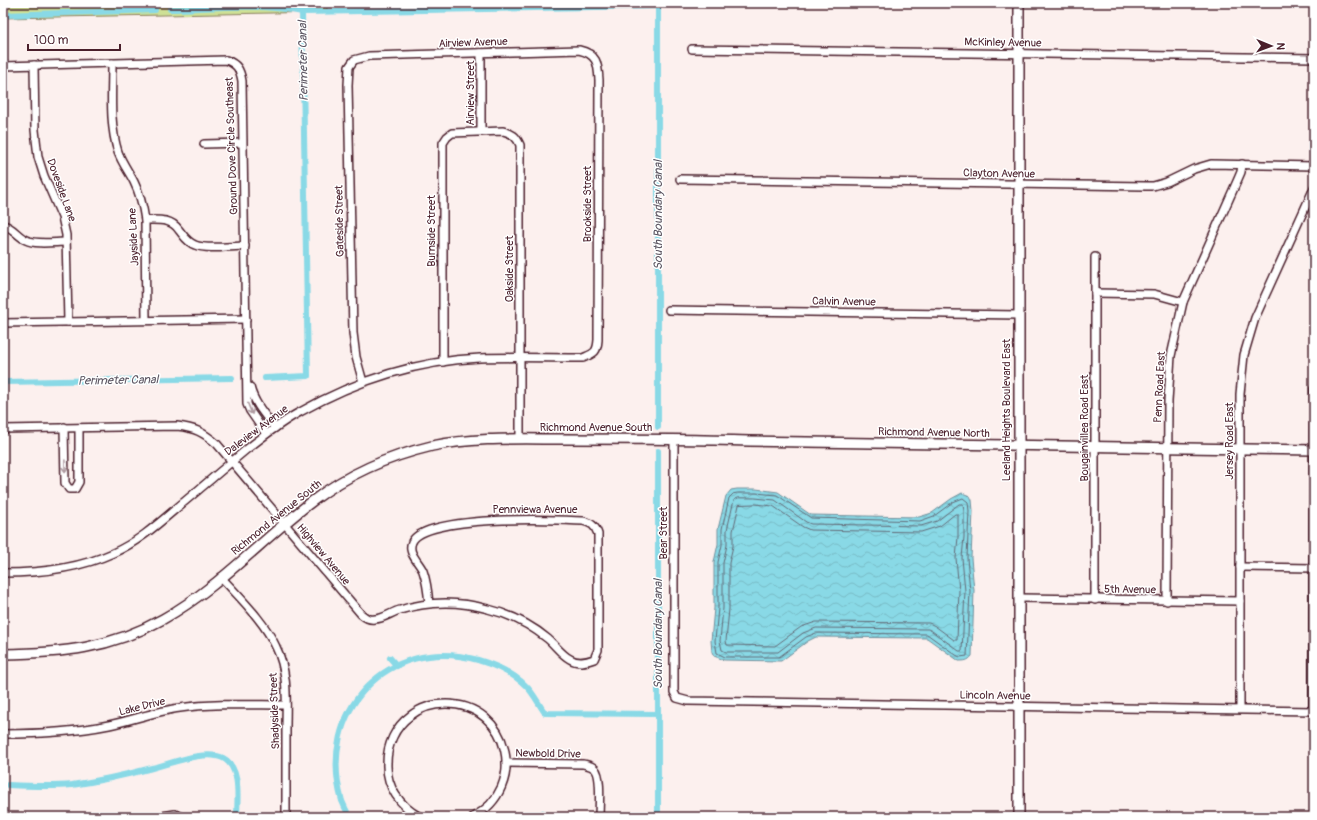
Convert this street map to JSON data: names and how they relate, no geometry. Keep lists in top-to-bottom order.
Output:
{
  "streets": {
    "street": [
      "Airview Avenue",
      "McKinley Avenue",
      "Airview Street",
      "Ground Dove Circle Southeast",
      "Clayton Avenue",
      "Doveside Lane",
      "Brookside Street",
      "Gateside Street",
      "Burnside Street",
      "Jayside Lane",
      "Oakside Street",
      "Calvin Avenue",
      "Penn Road East",
      "Leeland Heights Boulevard East",
      "Richmond Avenue South",
      "Bougainvillea Road East",
      "Daleview Avenue",
      "Richmond Avenue North",
      "Jersey Road East",
      "Pennviewa Avenue",
      "Bear Street",
      "Highview Avenue",
      "5th Avenue",
      "Lincoln Avenue",
      "Lake Drive",
      "Shadyside Street",
      "Newbold Drive"
    ]
  },
  "crossings": [
    ["Airview Avenue", "Airview Street"],
    ["Airview Avenue", "Brookside Street"],
    ["Airview Avenue", "Gateside Street"],
    ["McKinley Avenue", "Leeland Heights Boulevard East"],
    ["Airview Street", "Burnside Street"],
    ["Airview Street", "Oakside Street"],
    ["Ground Dove Circle Southeast", "Doveside Lane"],
    ["Ground Dove Circle Southeast", "Jayside Lane"],
    ["Ground Dove Circle Southeast", "Daleview Avenue"],
    ["Clayton Avenue", "Penn Road East"],
    ["Clayton Avenue", "Leeland Heights Boulevard East"],
    ["Brookside Street", "Daleview Avenue"],
    ["Gateside Street", "Daleview Avenue"],
    ["Burnside Street", "Oakside Street"],
    ["Burnside Street", "Daleview Avenue"],
    ["Oakside Street", "Richmond Avenue South"],
    ["Oakside Street", "Daleview Avenue"],
    ["Calvin Avenue", "Leeland Heights Boulevard East"],
    ["Penn Road East", "Richmond Avenue North"],
    ["Penn Road East", "5th Avenue"],
    ["Leeland Heights Boulevard East", "Richmond Avenue North"],
    ["Leeland Heights Boulevard East", "5th Avenue"],
    ["Leeland Heights Boulevard East", "Lincoln Avenue"],
    ["Richmond Avenue South", "Richmond Avenue North"],
    ["Richmond Avenue South", "Bear Street"],
    ["Richmond Avenue South", "Highview Avenue"],
    ["Richmond Avenue South", "Shadyside Street"],
    ["Bougainvillea Road East", "Richmond Avenue North"],
    ["Bougainvillea Road East", "5th Avenue"],
    ["Daleview Avenue", "Highview Avenue"],
    ["Richmond Avenue North", "Jersey Road East"],
    ["Richmond Avenue North", "Bear Street"],
    ["Jersey Road East", "5th Avenue"],
    ["Jersey Road East", "Lincoln Avenue"],
    ["Pennviewa Avenue", "Highview Avenue"],
    ["Bear Street", "Lincoln Avenue"],
    ["Lake Drive", "Shadyside Street"]
  ],
  "water": ["Perimeter Canal", "South Boundary Canal"],
  "scale_bar": "100 m",
  "north": "right"
}
